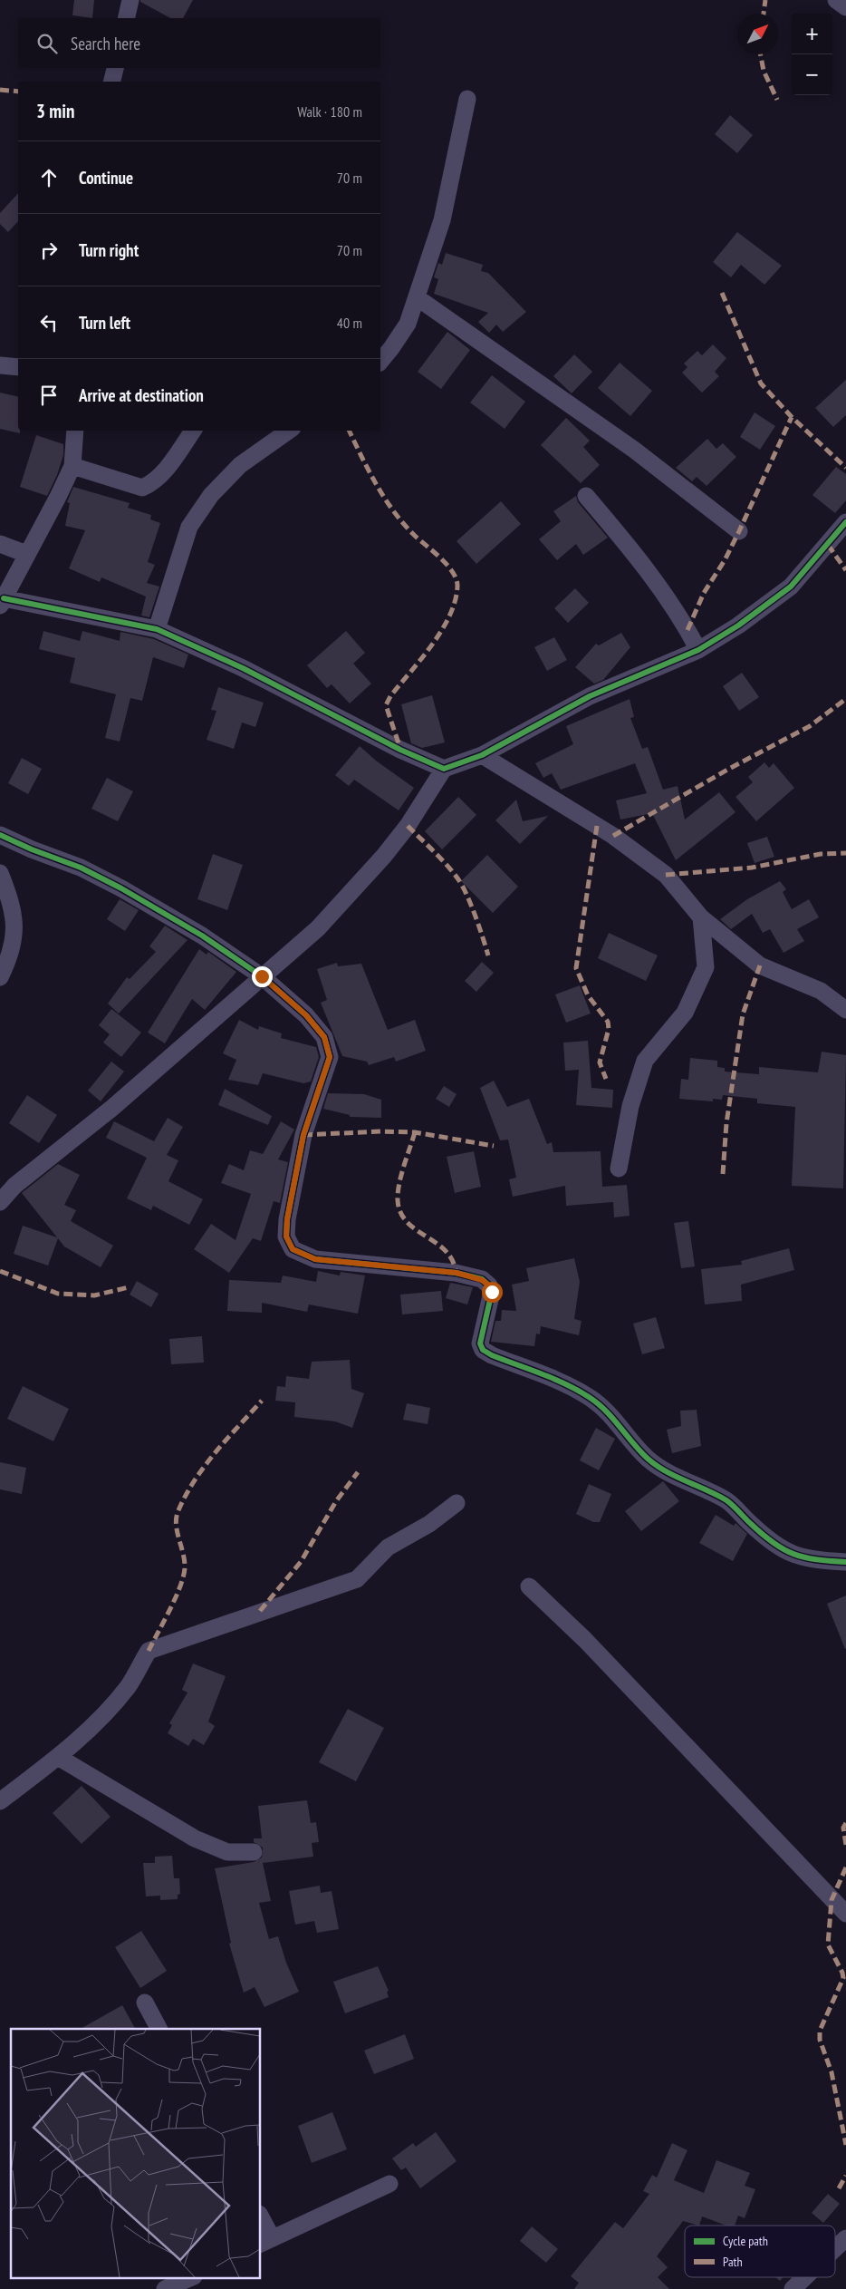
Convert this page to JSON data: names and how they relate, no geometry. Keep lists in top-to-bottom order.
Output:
{
  "legend": ["Cycle path", "Path"],
  "north": "top right",
  "page": {
    "map_buttons": ["+", "−"],
    "search": "Search here",
    "heading": ["3 min", "Walk · 180 m"],
    "list": [
      ["Continue", "70 m"],
      ["Turn right", "70 m"],
      ["Turn left", "40 m"],
      "Arrive at destination"
    ]
  }
}
